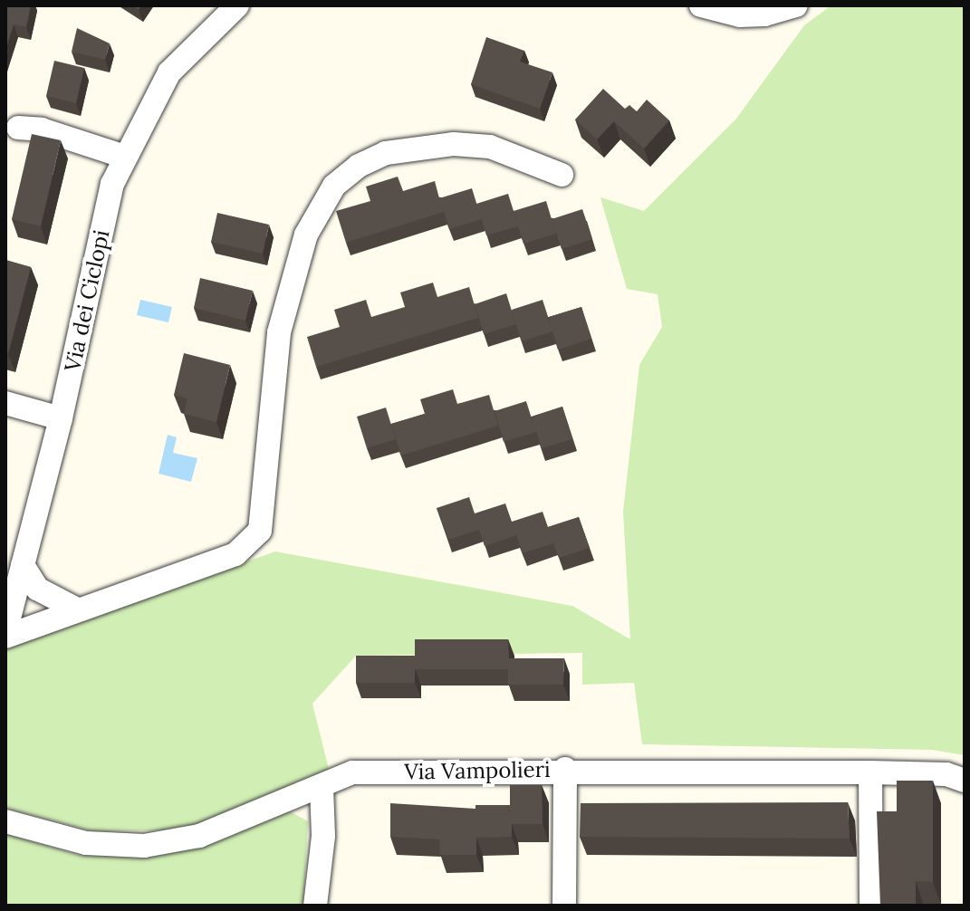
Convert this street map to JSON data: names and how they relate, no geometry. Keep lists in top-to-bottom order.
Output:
{
  "streets": {
    "street": ["Via dei Ciclopi", "Via Vampolieri"]
  }
}
